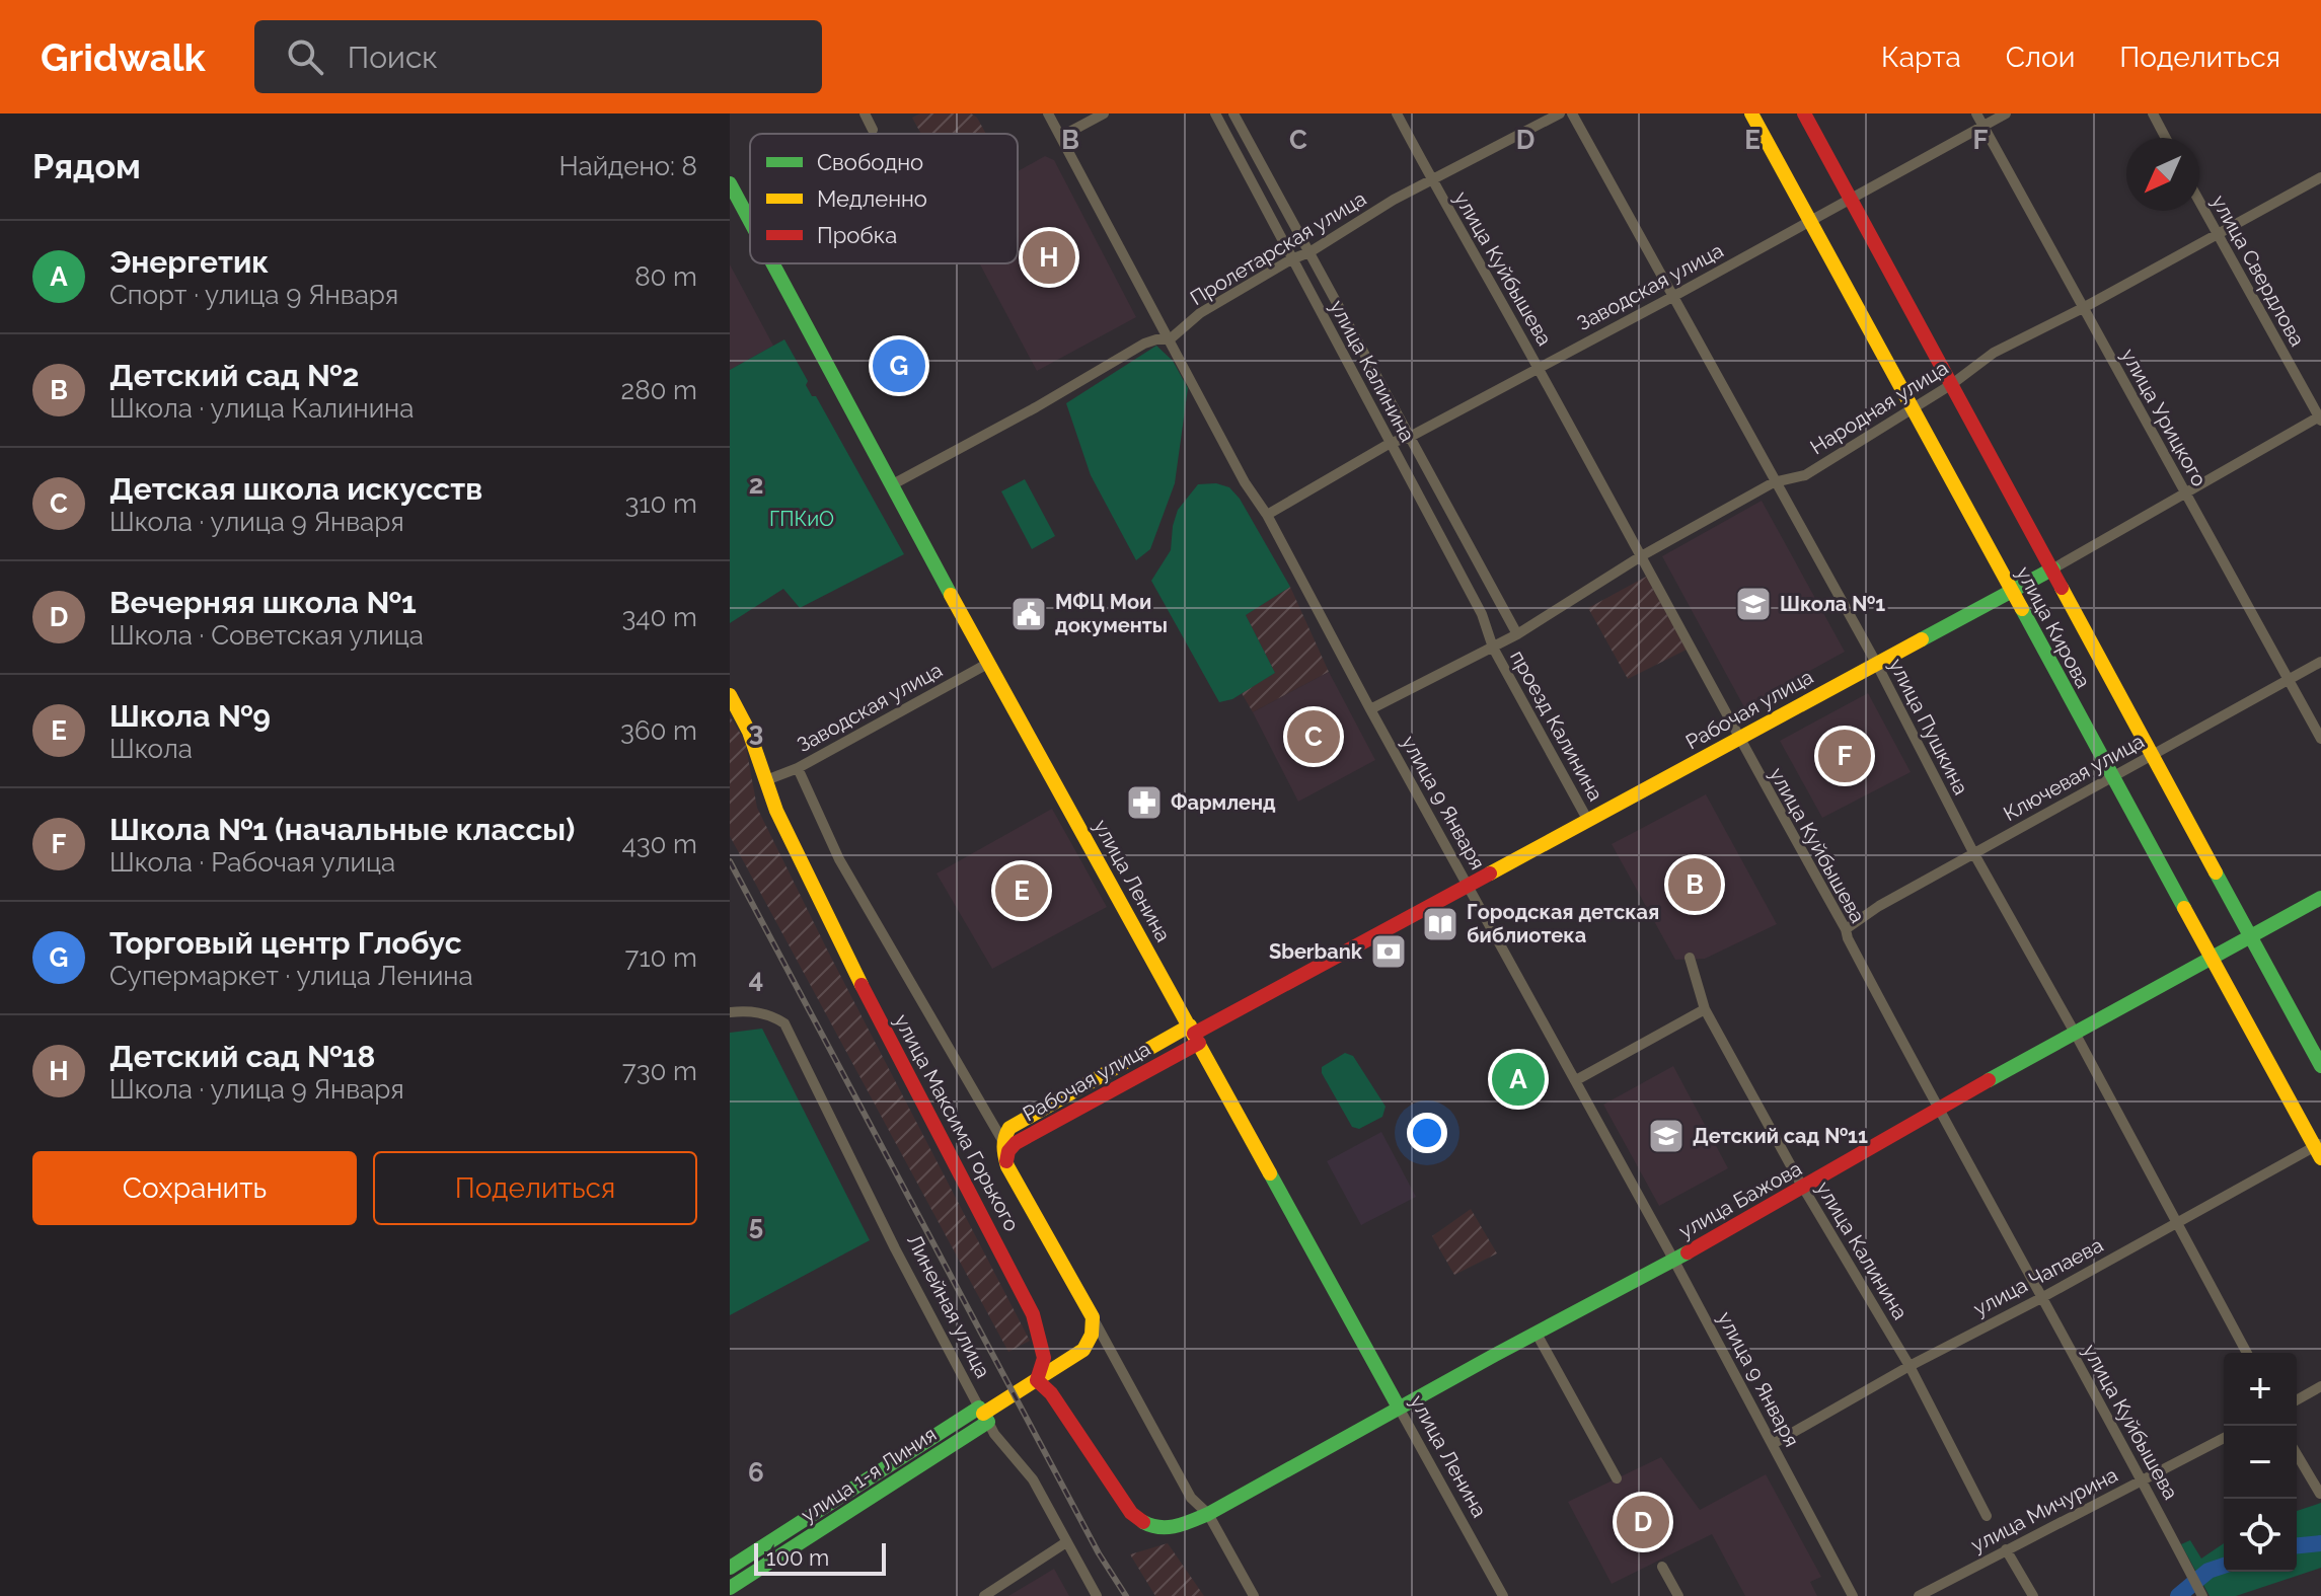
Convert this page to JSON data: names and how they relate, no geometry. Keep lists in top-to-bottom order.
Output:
{
  "streets": {
    "main road": [
      "улица Кирова",
      "Рабочая улица",
      "улица Ленина",
      "улица Максима Горького",
      "улица Бажова",
      "улица 1-я Линия"
    ],
    "street": [
      "Пролетарская улица",
      "улица Куйбышева",
      "улица Свердлова",
      "Заводская улица",
      "улица Калинина",
      "Народная улица",
      "улица Урицкого",
      "проезд Калинина",
      "улица Пушкина",
      "Ключевая улица",
      "улица 9 Января",
      "улица Чапаева",
      "Линейная улица",
      "улица Мичурина"
    ]
  },
  "crossings": [
    ["Пролетарская улица", "улица Куйбышева"],
    ["Пролетарская улица", "улица Калинина"],
    ["Пролетарская улица", "улица 9 Января"],
    ["Пролетарская улица", "улица Ленина"],
    ["улица Куйбышева", "Заводская улица"],
    ["улица Куйбышева", "Народная улица"],
    ["улица Куйбышева", "Рабочая улица"],
    ["улица Куйбышева", "Ключевая улица"],
    ["улица Куйбышева", "улица Бажова"],
    ["улица Куйбышева", "улица Чапаева"],
    ["улица Куйбышева", "улица Мичурина"],
    ["улица Свердлова", "Народная улица"],
    ["улица Свердлова", "Рабочая улица"],
    ["Заводская улица", "улица Калинина"],
    ["Заводская улица", "улица Урицкого"],
    ["Заводская улица", "улица Кирова"],
    ["Заводская улица", "улица Пушкина"],
    ["Заводская улица", "улица 9 Января"],
    ["Заводская улица", "улица Ленина"],
    ["Заводская улица", "улица Максима Горького"],
    ["улица Калинина", "Народная улица"],
    ["улица Калинина", "проезд Калинина"],
    ["улица Калинина", "улица Бажова"],
    ["улица Калинина", "улица Чапаева"],
    ["Народная улица", "улица Урицкого"],
    ["Народная улица", "улица Кирова"],
    ["Народная улица", "проезд Калинина"],
    ["Народная улица", "улица Пушкина"],
    ["Народная улица", "улица 9 Января"],
    ["улица Урицкого", "Рабочая улица"],
    ["улица Урицкого", "Ключевая улица"],
    ["улица Кирова", "Рабочая улица"],
    ["улица Кирова", "Ключевая улица"],
    ["улица Кирова", "улица Бажова"],
    ["улица Кирова", "улица Чапаева"],
    ["Рабочая улица", "проезд Калинина"],
    ["Рабочая улица", "улица Пушкина"],
    ["Рабочая улица", "улица 9 Января"],
    ["Рабочая улица", "улица Ленина"],
    ["Рабочая улица", "улица Максима Горького"],
    ["улица Пушкина", "Ключевая улица"],
    ["улица Пушкина", "улица Бажова"],
    ["улица Пушкина", "улица Чапаева"],
    ["улица 9 Января", "улица Бажова"],
    ["улица 9 Января", "улица Чапаева"],
    ["улица Ленина", "улица Бажова"],
    ["улица Максима Горького", "улица Бажова"],
    ["улица Максима Горького", "улица 1-я Линия"],
    ["улица Бажова", "улица 1-я Линия"],
    ["Линейная улица", "улица 1-я Линия"]
  ],
  "parks": ["ГПКиО"],
  "places": {
    "school or university": ["Школа №1", "Детский сад №11"],
    "public building": ["МФЦ Мои документы"],
    "pharmacy": ["Фармленд"],
    "library": ["Городская детская библиотека"],
    "bank": ["Sberbank"]
  },
  "legend": ["Свободно", "Медленно", "Пробка"],
  "scale_bar": "100 m",
  "north": "bottom left",
  "page": {
    "header": "Gridwalk",
    "search": "Поиск",
    "nav": ["Карта", "Слои", "Поделиться"],
    "heading": ["Рядом", "Найдено: 8"],
    "list": [
      {
        "mark": "A",
        "name": "Энергетик",
        "note": "Спорт · улица 9 Января",
        "value": "80 m"
      },
      {
        "mark": "B",
        "name": "Детский сад №2",
        "note": "Школа · улица Калинина",
        "value": "280 m"
      },
      {
        "mark": "C",
        "name": "Детская школа искусств",
        "note": "Школа · улица 9 Января",
        "value": "310 m"
      },
      {
        "mark": "D",
        "name": "Вечерняя школа №1",
        "note": "Школа · Советская улица",
        "value": "340 m"
      },
      {
        "mark": "E",
        "name": "Школа №9",
        "note": "Школа",
        "value": "360 m"
      },
      {
        "mark": "F",
        "name": "Школа №1 (начальные классы)",
        "note": "Школа · Рабочая улица",
        "value": "430 m"
      },
      {
        "mark": "G",
        "name": "Торговый центр Глобус",
        "note": "Супермаркет · улица Ленина",
        "value": "710 m"
      },
      {
        "mark": "H",
        "name": "Детский сад №18",
        "note": "Школа · улица 9 Января",
        "value": "730 m"
      }
    ],
    "pins": [
      "H",
      "G",
      "C",
      "F",
      "B",
      "E",
      "A",
      "D"
    ],
    "buttons": ["Сохранить", "Поделиться"],
    "map_buttons": ["+", "−"],
    "scale": "100 m"
  },
  "grid": {
    "columns": [
      "B",
      "C",
      "D",
      "E",
      "F"
    ],
    "rows": [
      "2",
      "3",
      "4",
      "5",
      "6"
    ]
  }
}
